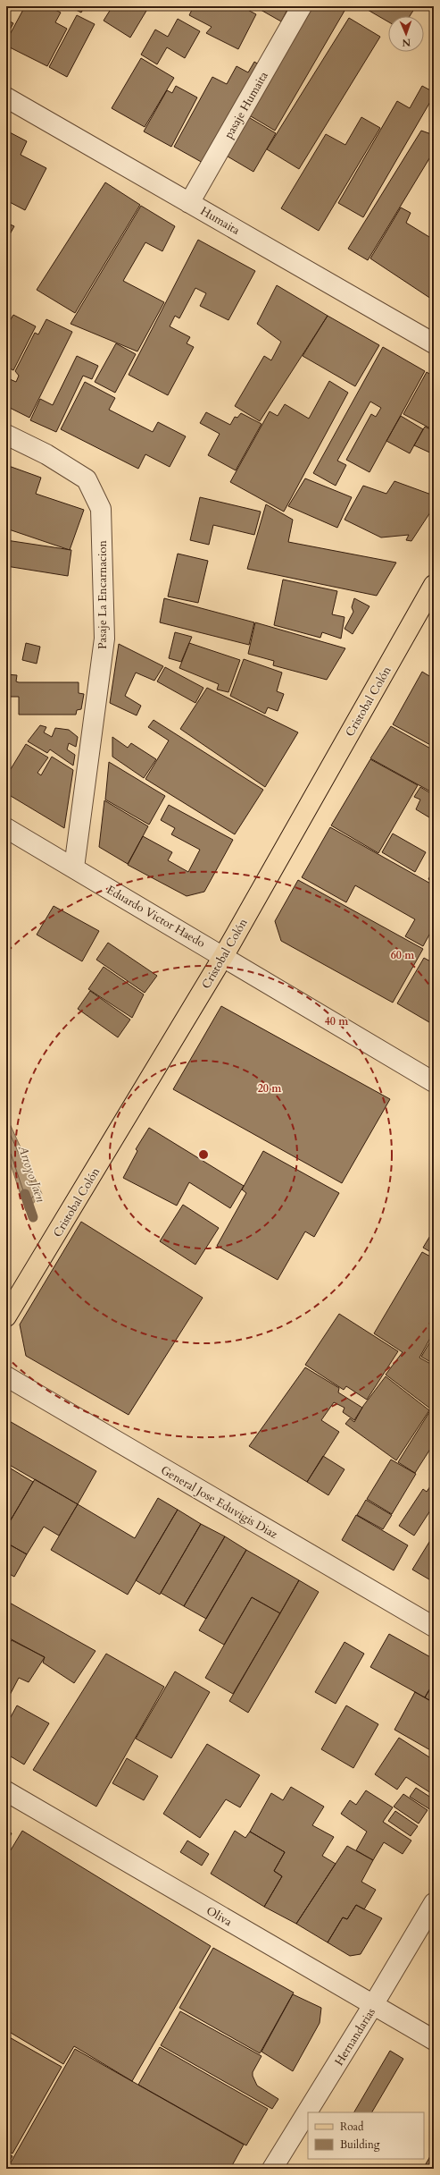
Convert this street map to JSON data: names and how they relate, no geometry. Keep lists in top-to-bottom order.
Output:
{
  "streets": {
    "main road": ["Cristobal Colón"],
    "street": [
      "pasaje Humaita",
      "Humaita",
      "Pasaje La Encarnacion",
      "Eduardo Victor Haedo",
      "General Jose Eduvigis Diaz",
      "Oliva",
      "Hernandarias"
    ]
  },
  "crossings": [
    ["pasaje Humaita", "Humaita"],
    ["Pasaje La Encarnacion", "Eduardo Victor Haedo"],
    ["Cristobal Colón", "Eduardo Victor Haedo"],
    ["Oliva", "Hernandarias"]
  ],
  "water": ["Arroyo Jaen"],
  "legend": ["Road", "Building"],
  "north": "bottom",
  "rings": ["60 m", "40 m", "20 m"]
}
